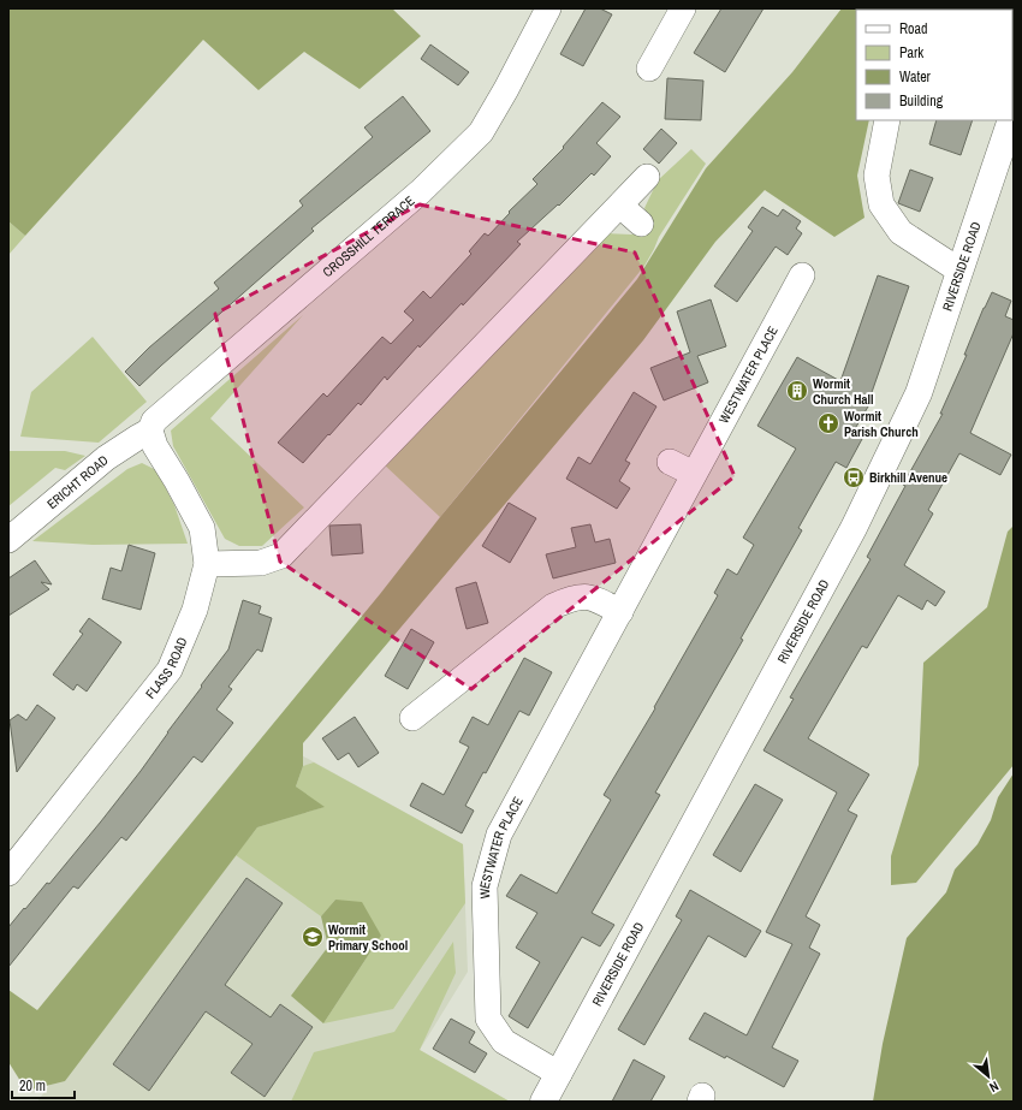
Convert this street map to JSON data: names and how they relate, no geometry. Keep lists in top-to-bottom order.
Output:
{
  "streets": {
    "main road": ["RIVERSIDE ROAD"],
    "street": [
      "CROSSHILL TERRACE",
      "WESTWATER PLACE",
      "ERICHT ROAD",
      "FLASS ROAD"
    ]
  },
  "crossings": [
    ["CROSSHILL TERRACE", "ERICHT ROAD"],
    ["CROSSHILL TERRACE", "FLASS ROAD"],
    ["RIVERSIDE ROAD", "WESTWATER PLACE"],
    ["ERICHT ROAD", "FLASS ROAD"]
  ],
  "places": {
    "building": ["Wormit Church Hall"],
    "church": ["Wormit Parish Church"],
    "bus stop": ["Birkhill Avenue"],
    "school or university": ["Wormit Primary School"]
  },
  "legend": [
    "Road",
    "Park",
    "Water",
    "Building"
  ],
  "scale_bar": "20 m",
  "north": "bottom right"
}
